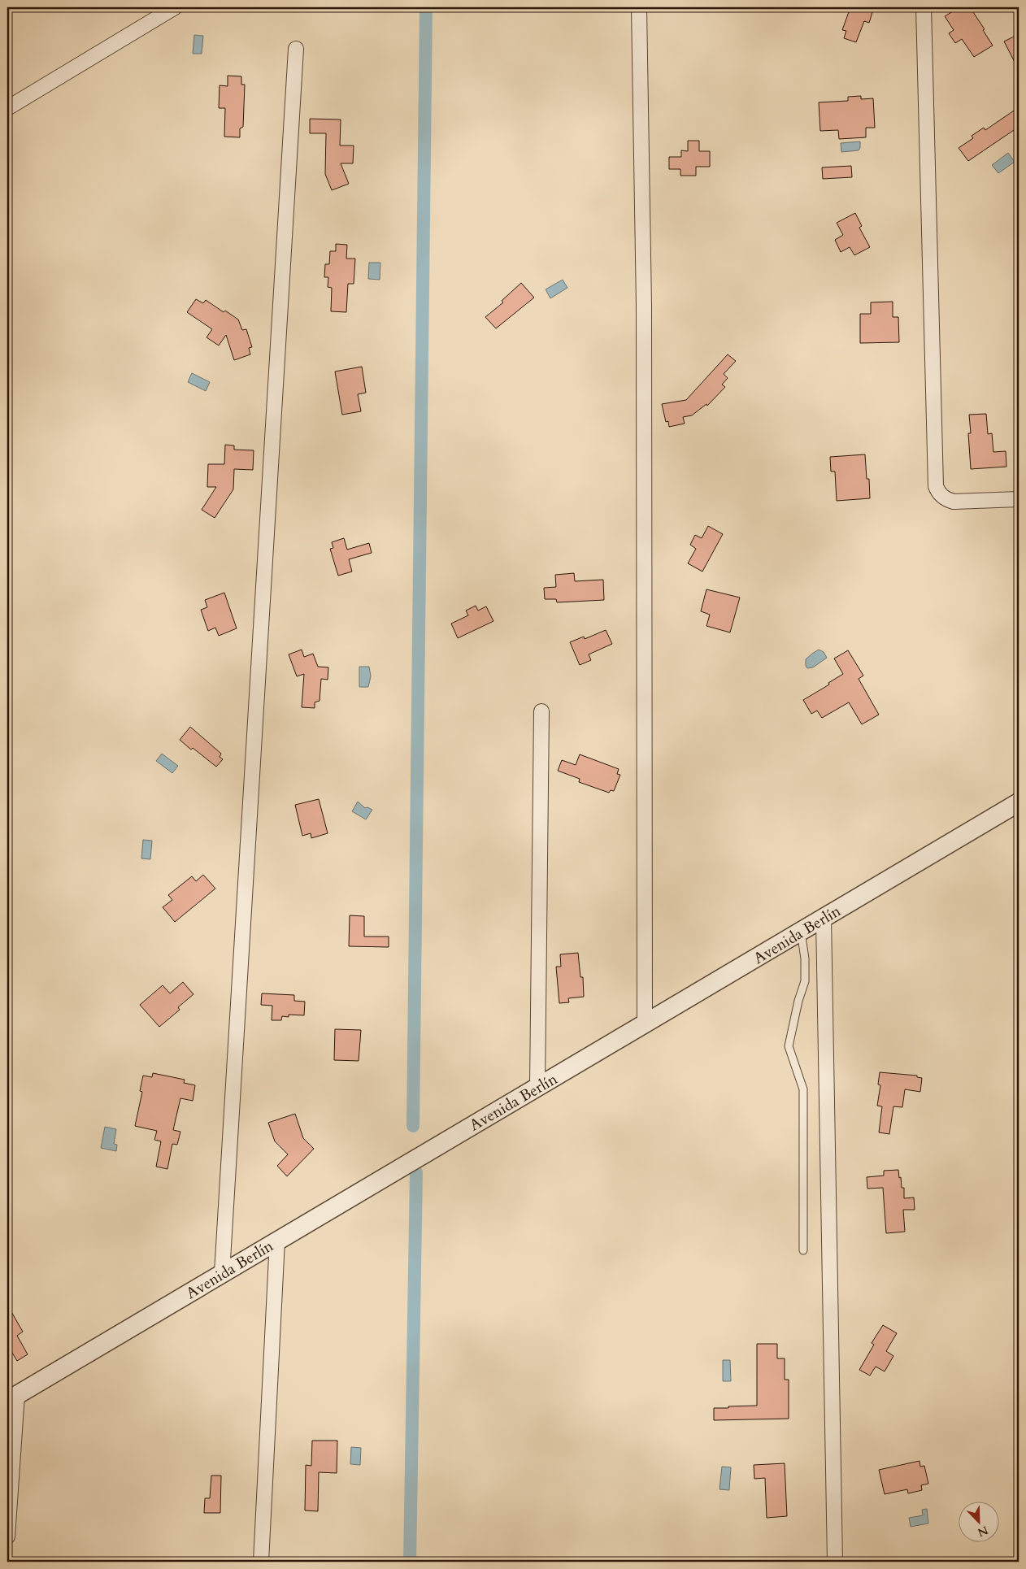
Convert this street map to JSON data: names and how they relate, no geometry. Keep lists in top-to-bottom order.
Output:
{
  "streets": {
    "street": ["Avenida Berlín"]
  },
  "north": "bottom right"
}
